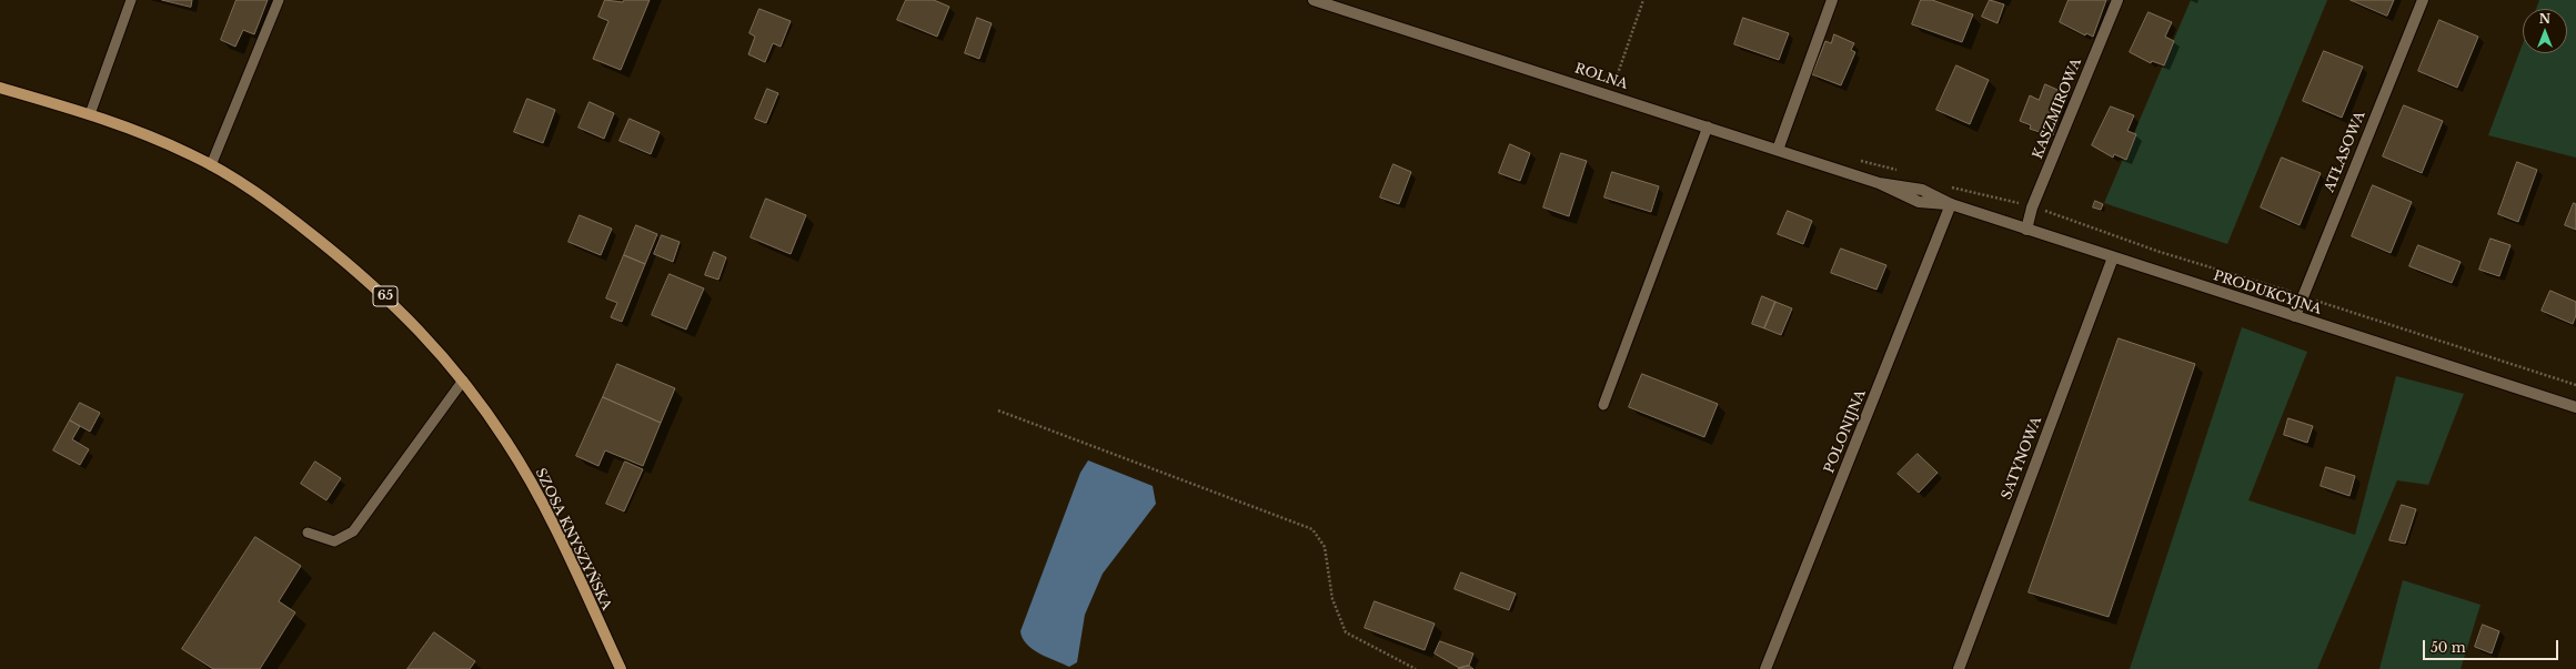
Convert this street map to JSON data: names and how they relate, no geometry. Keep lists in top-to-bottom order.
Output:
{
  "streets": {
    "main road": ["65", "SZOSA KNYSZYŃSKA"],
    "street": [
      "ROLNA",
      "KASZMIROWA",
      "ATŁASOWA",
      "PRODUKCYJNA",
      "POLONIJNA",
      "SATYNOWA"
    ]
  },
  "crossings": [
    ["ROLNA", "PRODUKCYJNA"],
    ["ROLNA", "POLONIJNA"],
    ["KASZMIROWA", "PRODUKCYJNA"],
    ["ATŁASOWA", "PRODUKCYJNA"],
    ["PRODUKCYJNA", "POLONIJNA"],
    ["PRODUKCYJNA", "SATYNOWA"]
  ],
  "scale_bar": "50 m",
  "north": "top"
}
